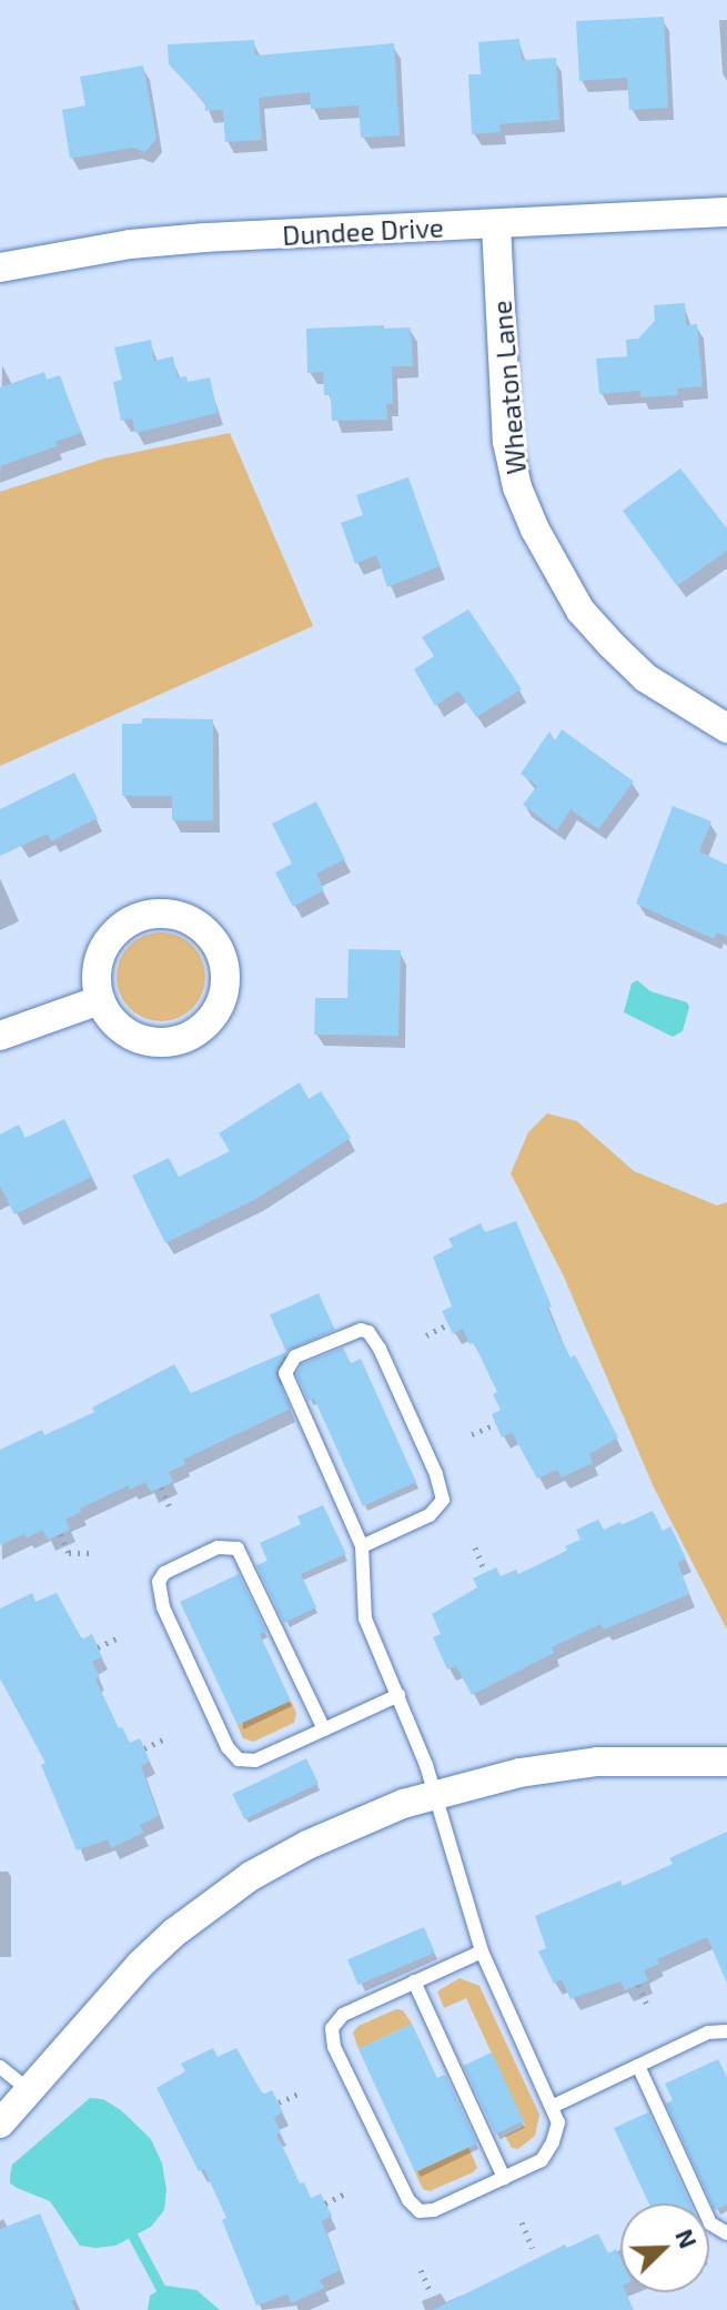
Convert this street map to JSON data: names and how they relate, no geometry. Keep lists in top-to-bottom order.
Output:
{
  "streets": {
    "street": ["Dundee Drive", "Wheaton Lane"]
  },
  "crossings": [
    ["Dundee Drive", "Wheaton Lane"]
  ],
  "north": "top right"
}
